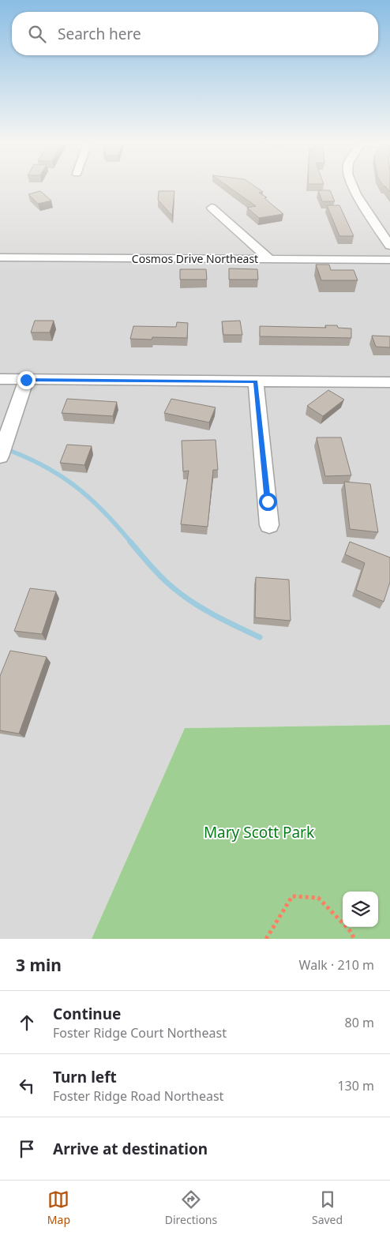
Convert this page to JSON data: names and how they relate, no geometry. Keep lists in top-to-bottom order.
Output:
{
  "streets": {
    "street": ["Cosmos Drive Northeast"]
  },
  "parks": ["Mary Scott Park"],
  "page": {
    "search": "Search here",
    "heading": ["3 min", "Walk · 210 m"],
    "list": [
      ["Continue", "Foster Ridge Court Northeast", "80 m"],
      ["Turn left", "Foster Ridge Road Northeast", "130 m"],
      "Arrive at destination"
    ],
    "nav": ["Map", "Directions", "Saved"]
  }
}
